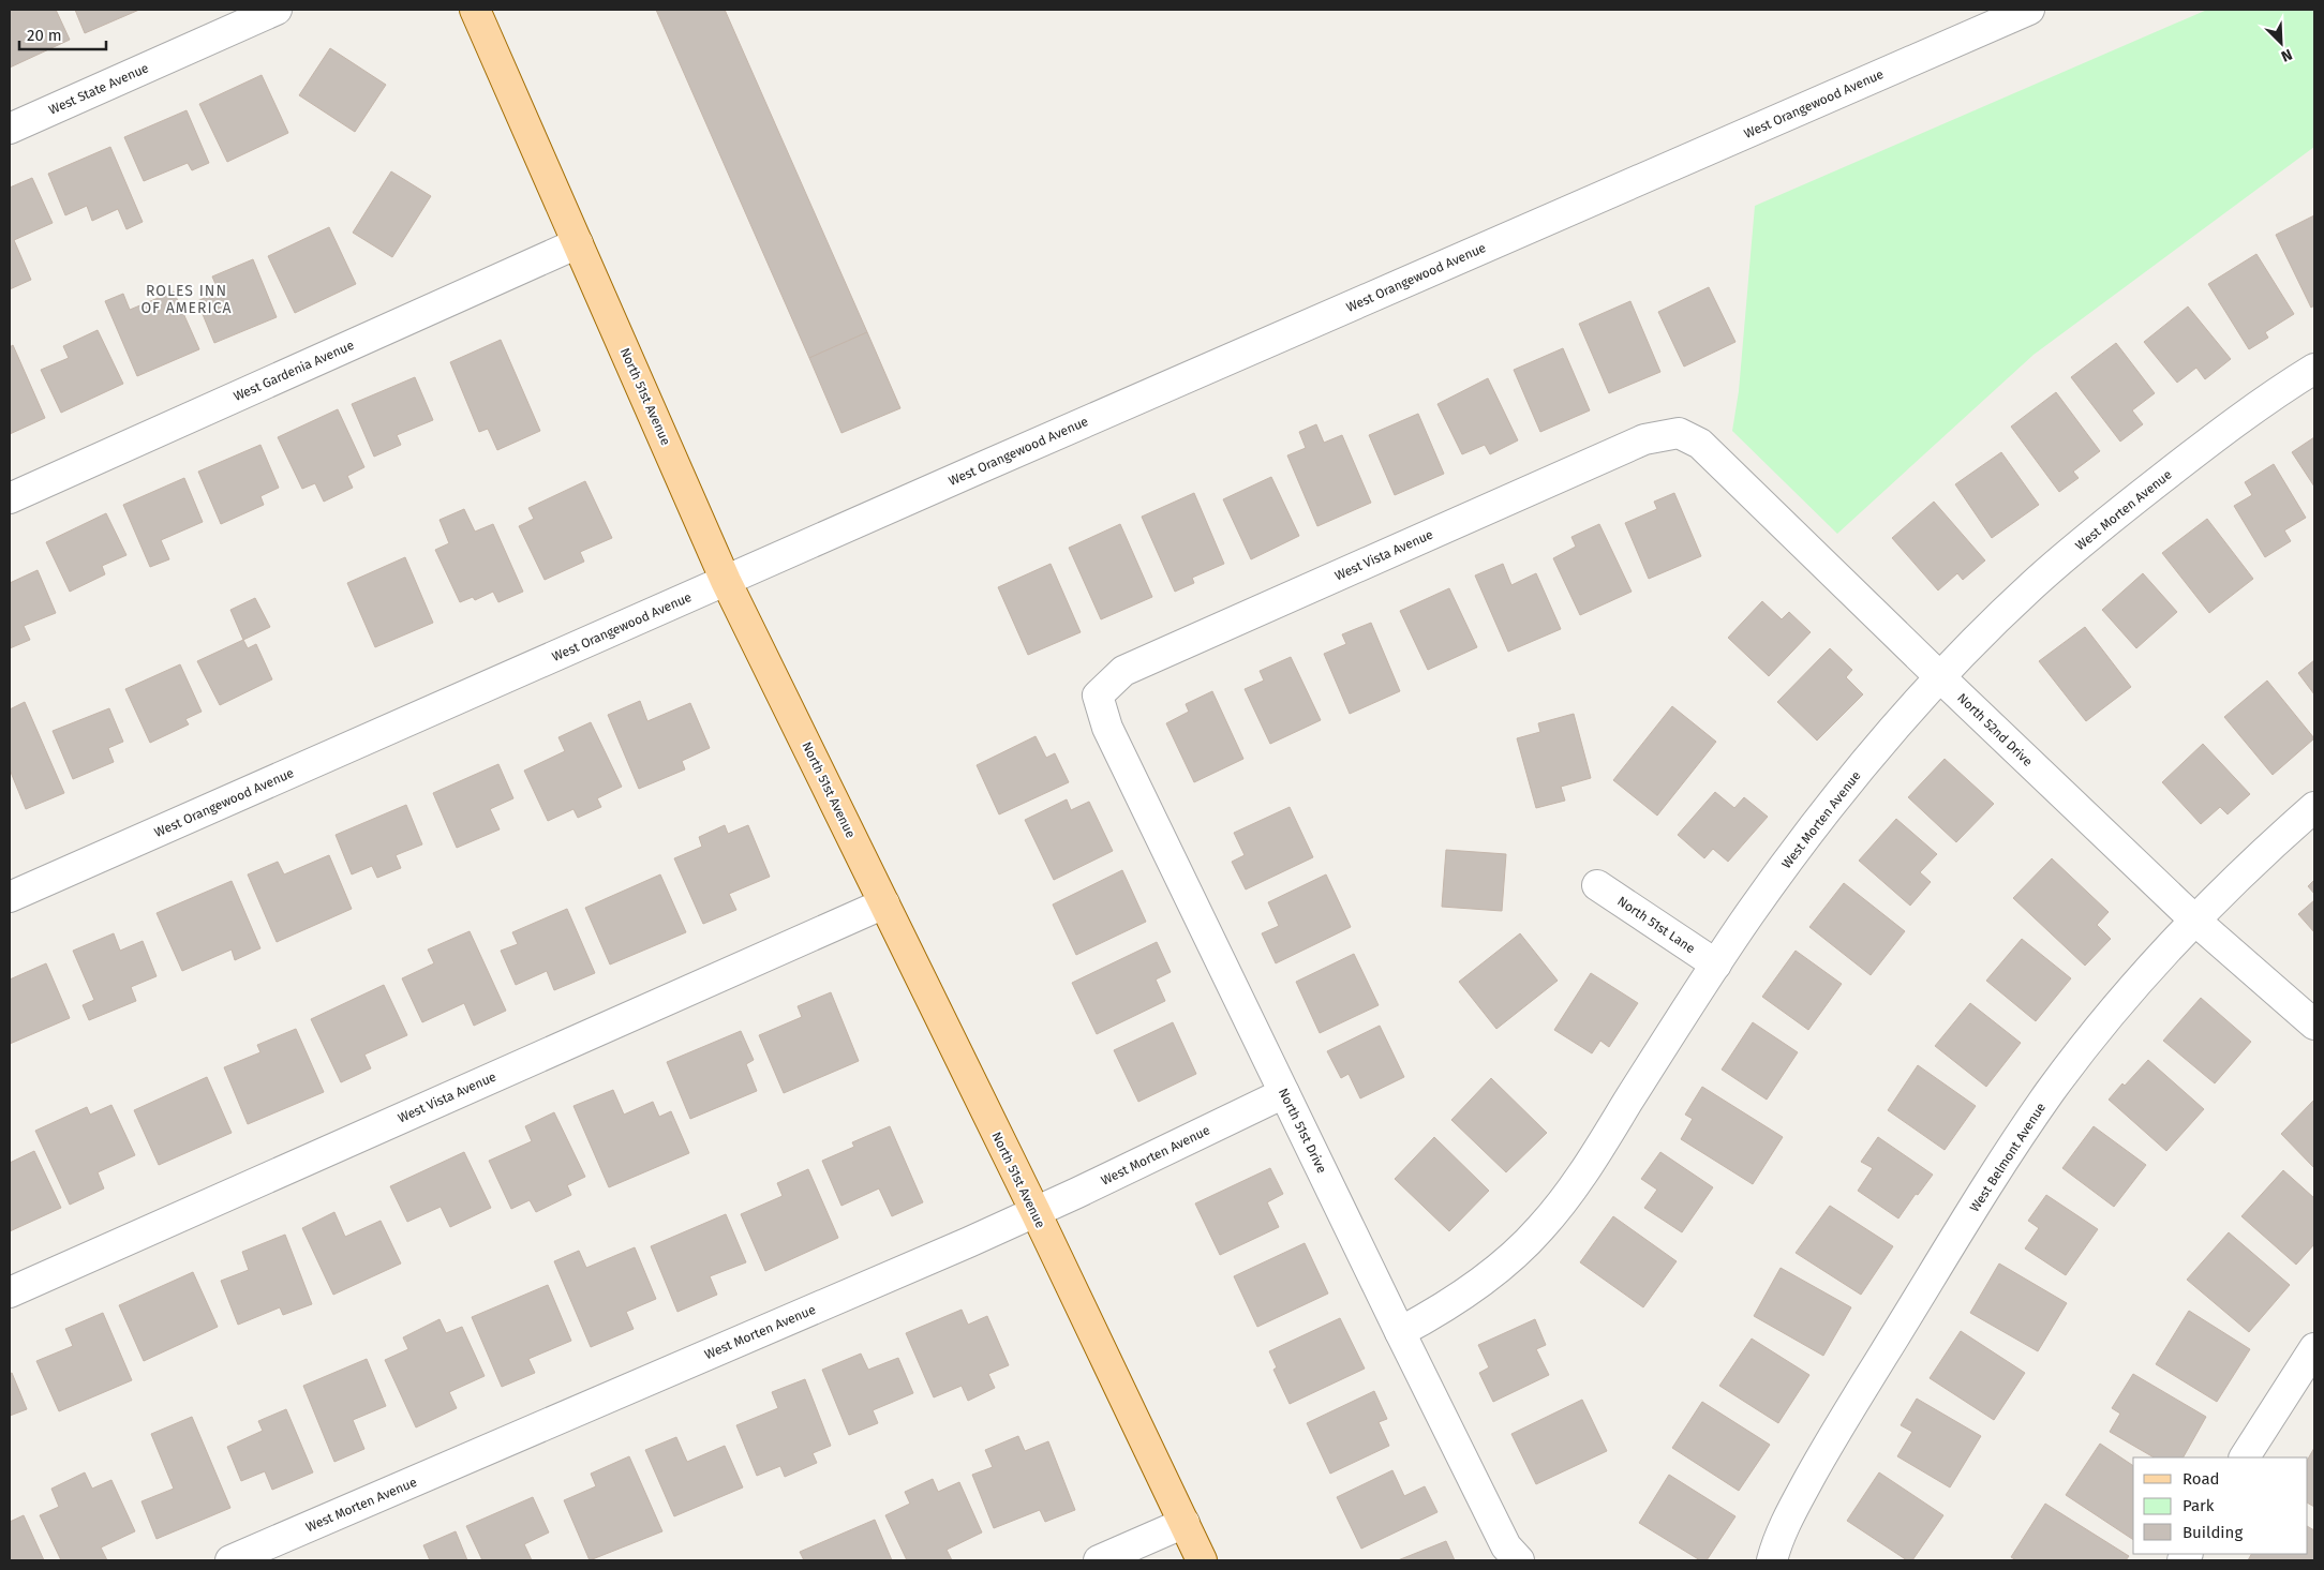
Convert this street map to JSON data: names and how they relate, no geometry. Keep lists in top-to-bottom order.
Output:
{
  "streets": {
    "main road": ["North 51st Avenue"],
    "street": [
      "West State Avenue",
      "West Orangewood Avenue",
      "West Gardenia Avenue",
      "West Morten Avenue",
      "West Vista Avenue",
      "North 52nd Drive",
      "North 51st Lane",
      "North 51st Drive",
      "West Belmont Avenue"
    ]
  },
  "crossings": [
    ["West Orangewood Avenue", "North 51st Avenue"],
    ["West Gardenia Avenue", "North 51st Avenue"],
    ["North 51st Avenue", "West Morten Avenue"],
    ["North 51st Avenue", "West Vista Avenue"],
    ["West Morten Avenue", "North 52nd Drive"],
    ["West Morten Avenue", "North 51st Lane"],
    ["West Morten Avenue", "North 51st Drive"],
    ["West Vista Avenue", "North 52nd Drive"],
    ["West Vista Avenue", "North 51st Drive"],
    ["North 52nd Drive", "West Belmont Avenue"]
  ],
  "districts": ["ROLES INN OF AMERICA"],
  "legend": ["Road", "Park", "Building"],
  "scale_bar": "20 m",
  "north": "bottom right"
}
